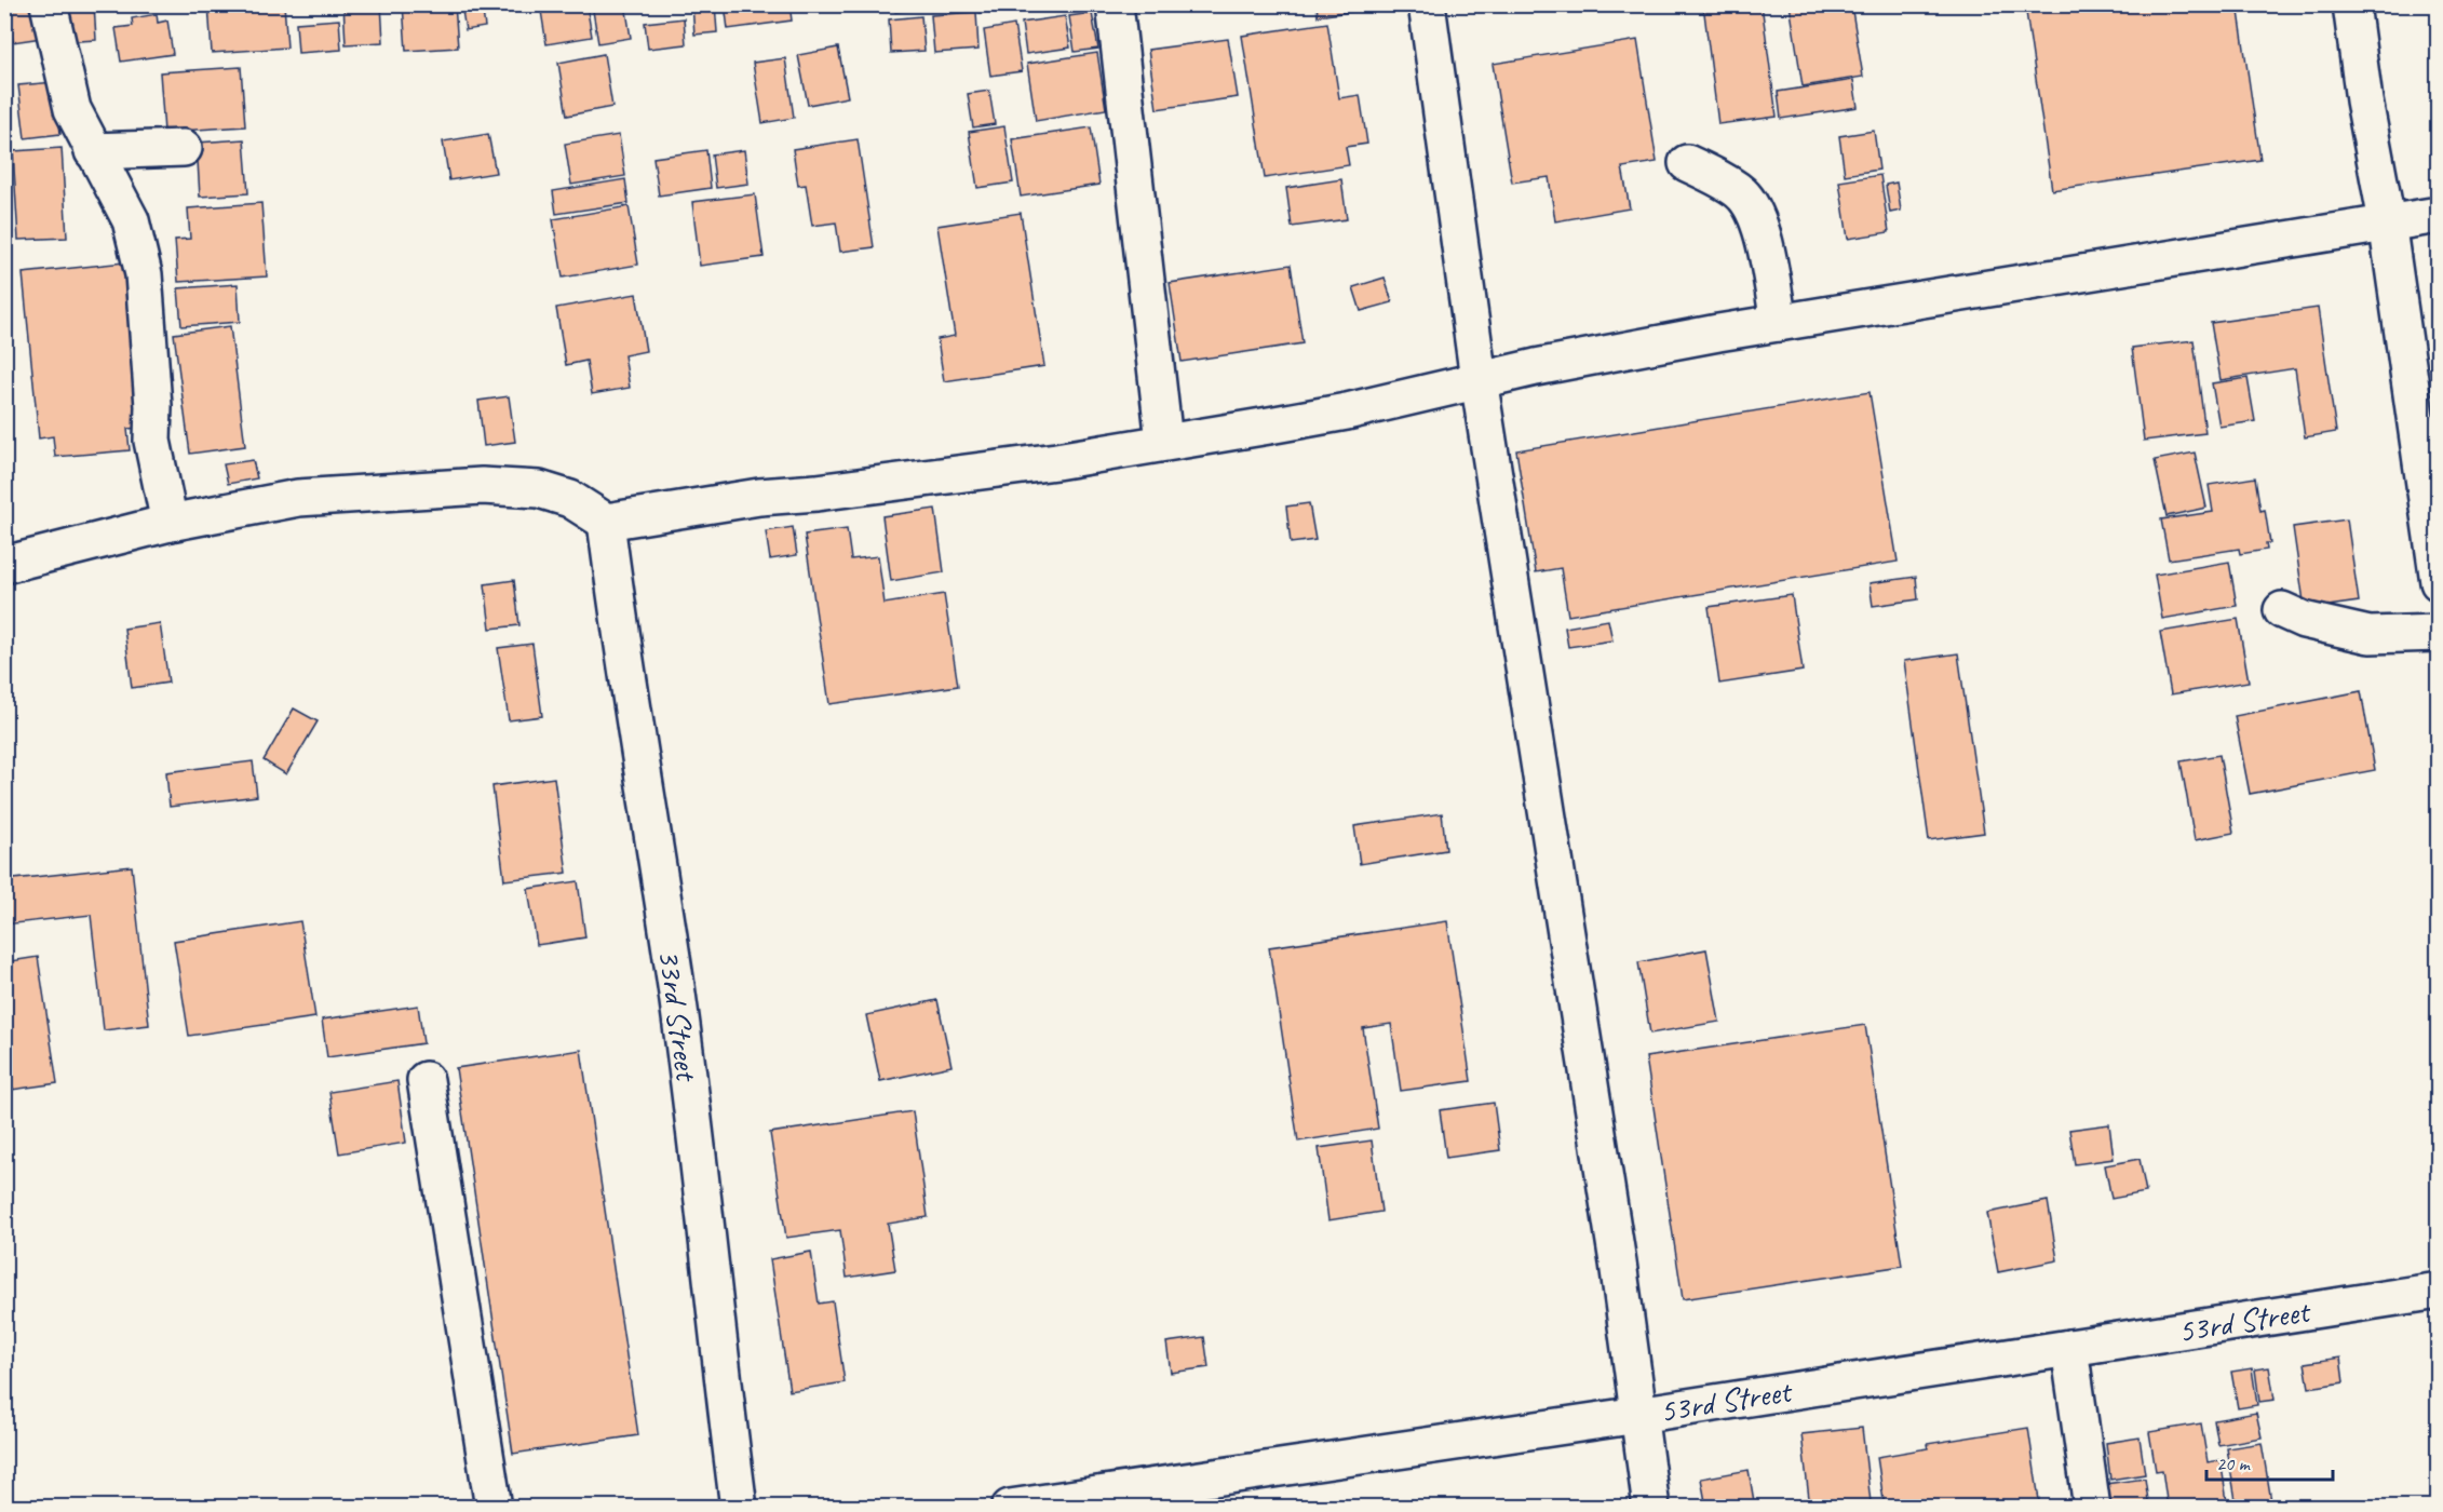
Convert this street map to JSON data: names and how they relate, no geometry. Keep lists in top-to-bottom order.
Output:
{
  "streets": {
    "street": ["33rd Street", "53rd Street"]
  },
  "scale_bar": "20 m"
}
